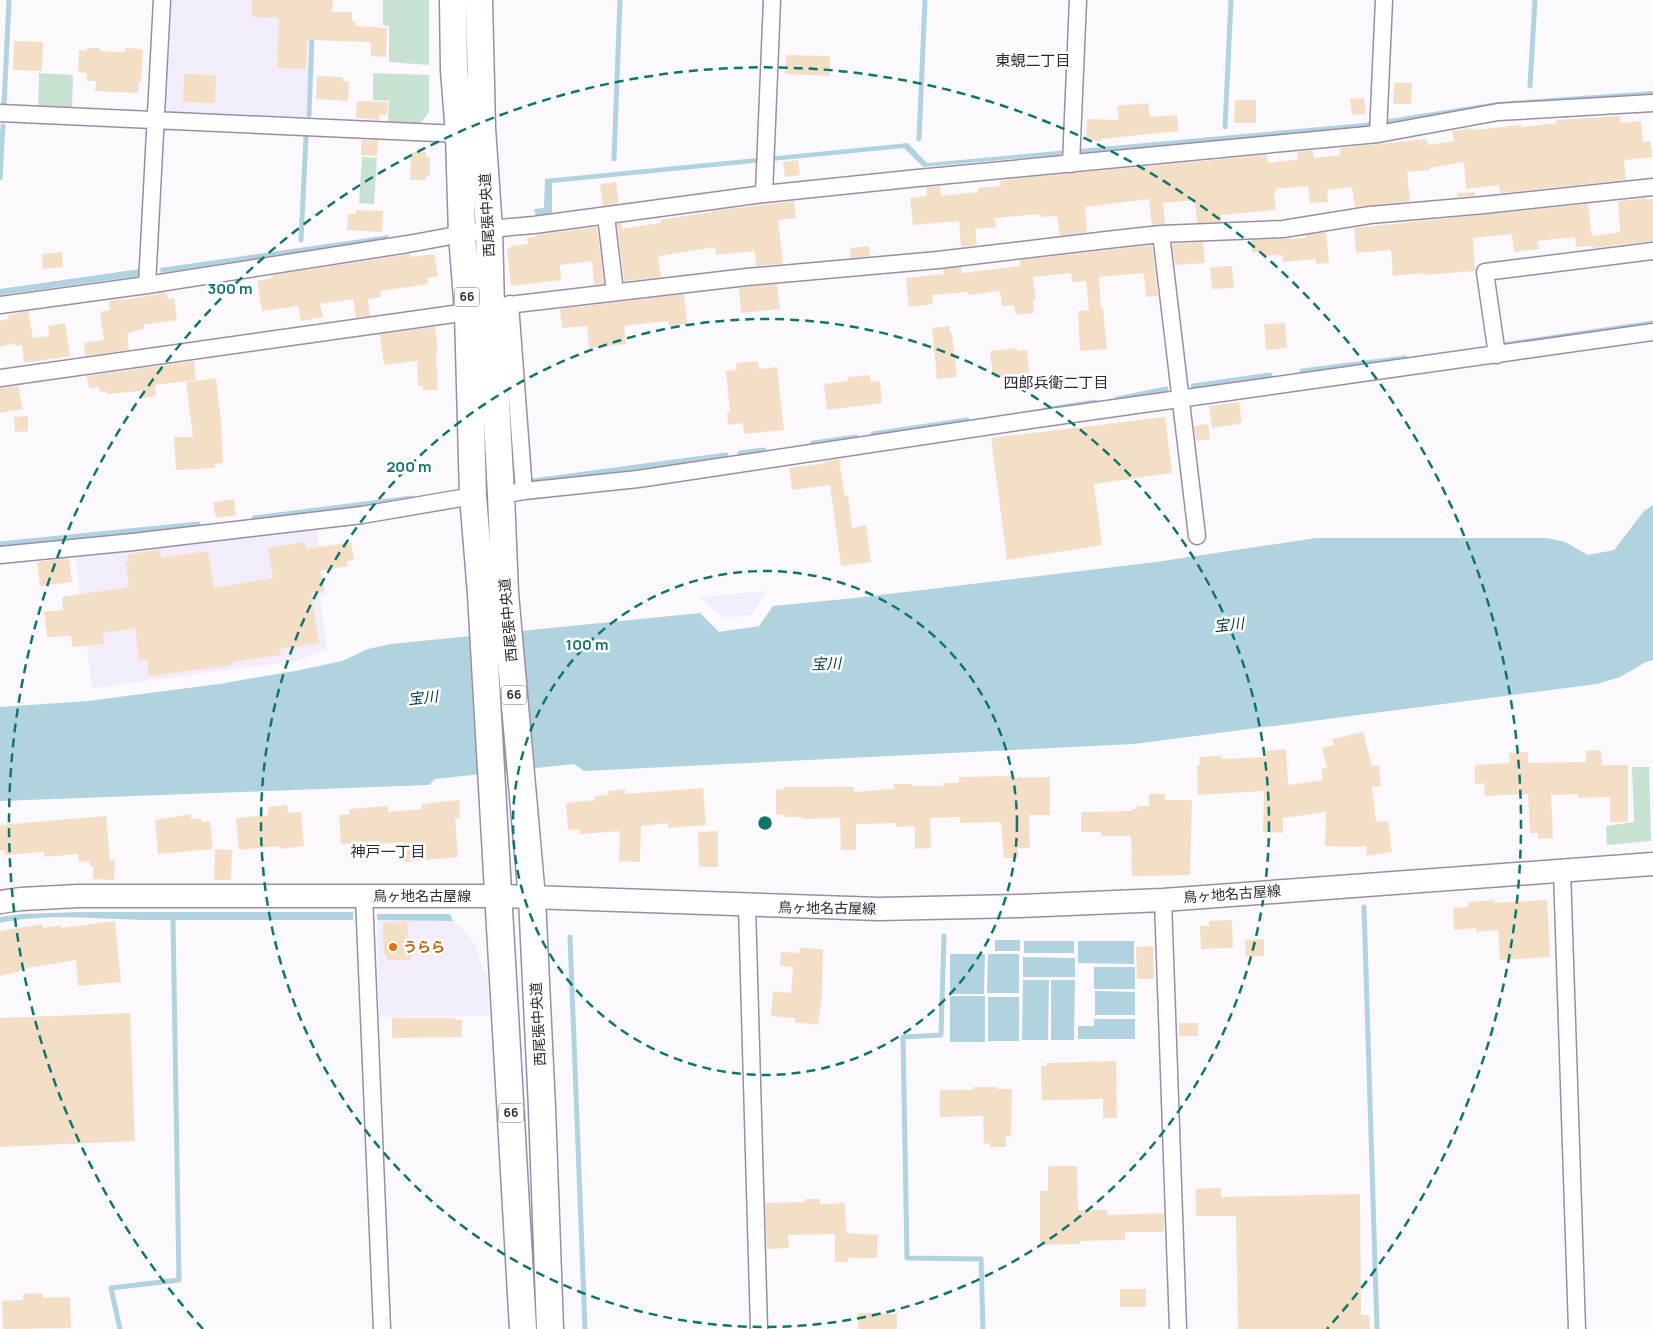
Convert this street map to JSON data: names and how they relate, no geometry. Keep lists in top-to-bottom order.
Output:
{
  "streets": {
    "main road": ["西尾張中央道", "66", "鳥ヶ地名古屋線"]
  },
  "crossings": [
    ["西尾張中央道", "鳥ヶ地名古屋線"]
  ],
  "districts": ["東蜆二丁目", "四郎兵衛二丁目", "神戸一丁目"],
  "water": ["宝川"],
  "places": ["うらら"],
  "rings": ["300 m", "200 m", "100 m"]
}
